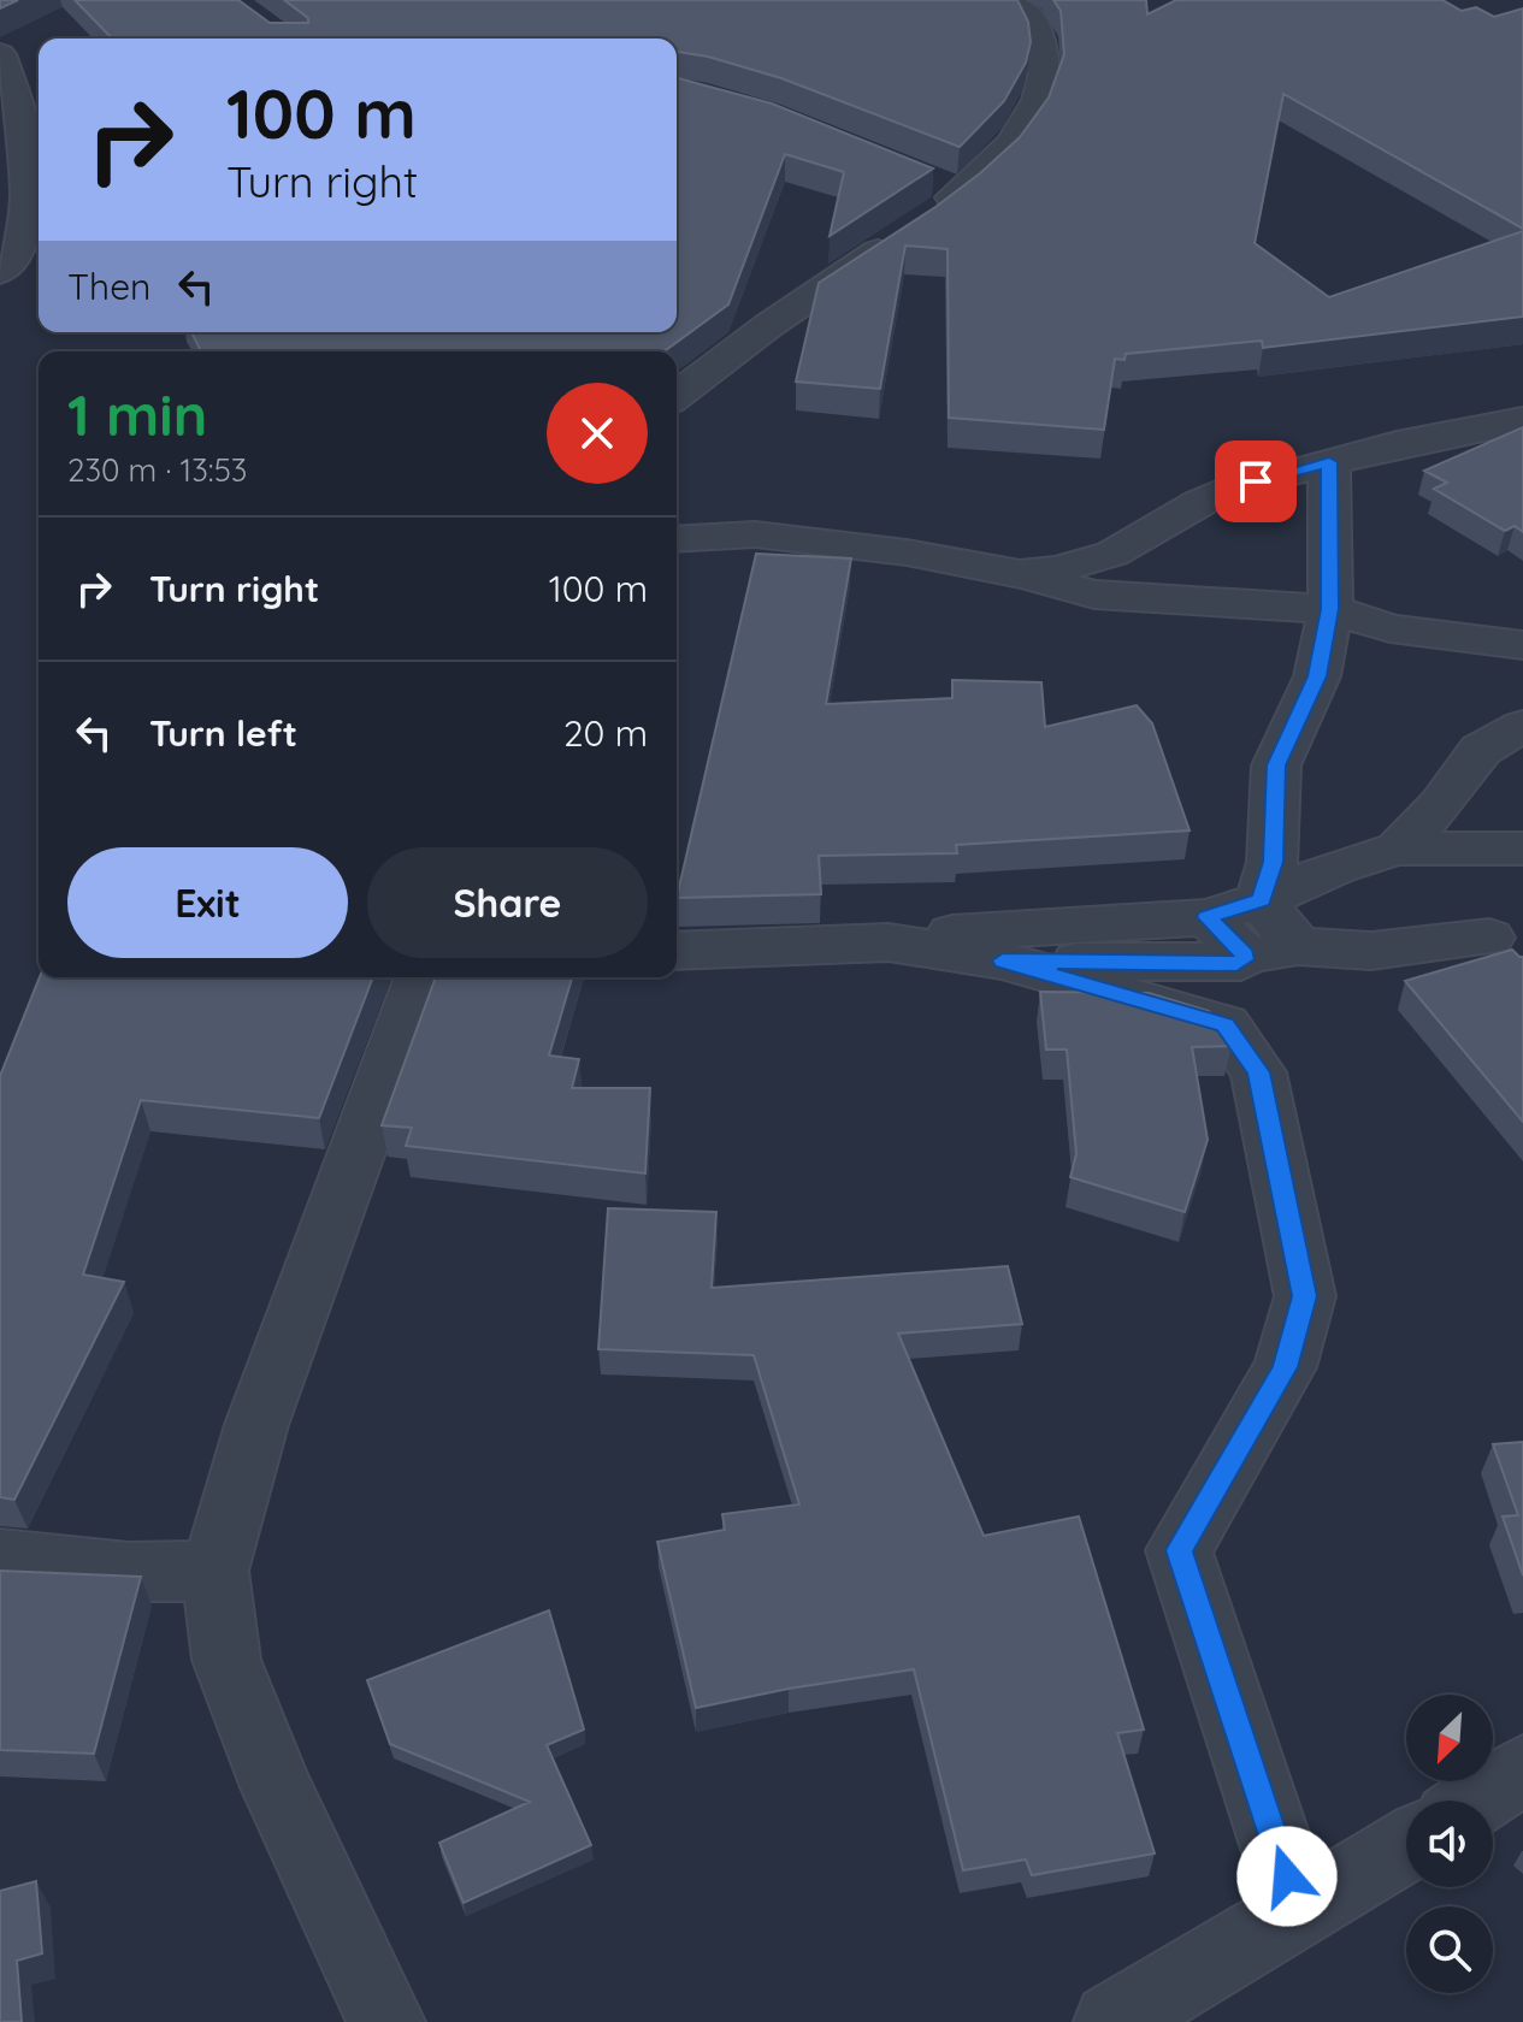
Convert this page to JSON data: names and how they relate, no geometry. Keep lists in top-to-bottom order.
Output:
{
  "north": "bottom left",
  "page": {
    "turn": ["100 m", "Turn right"],
    "then": "Then",
    "heading": ["1 min", "230 m · 13:53"],
    "list": [
      {
        "name": "Turn right",
        "value": "100 m"
      },
      {
        "name": "Turn left",
        "value": "20 m"
      }
    ],
    "buttons": ["Exit", "Share"]
  }
}
